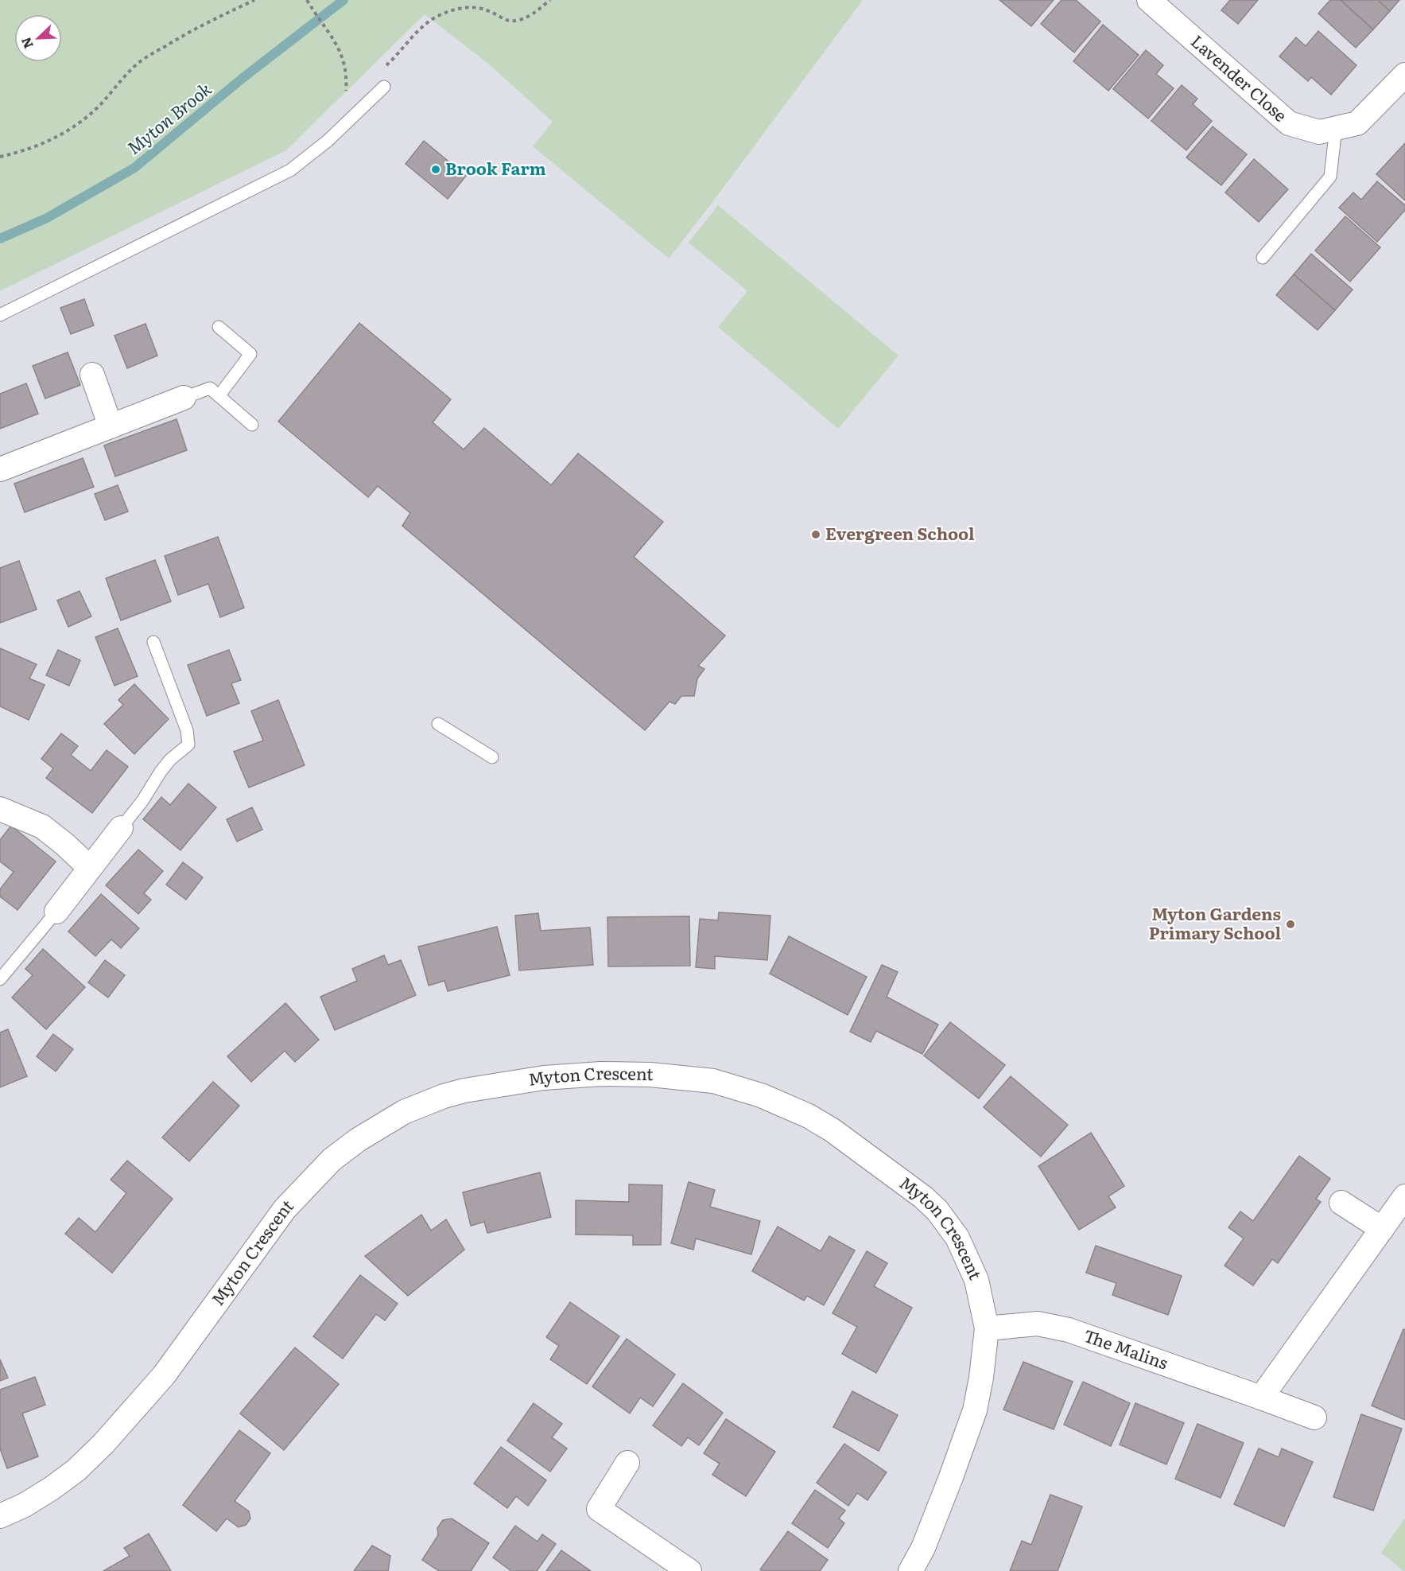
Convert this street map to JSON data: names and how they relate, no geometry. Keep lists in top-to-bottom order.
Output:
{
  "streets": {
    "street": ["Lavender Close", "Myton Crescent", "The Malins"]
  },
  "crossings": [
    ["Myton Crescent", "The Malins"]
  ],
  "water": ["Myton Brook"],
  "places": ["Brook Farm", "Evergreen School", "Myton Gardens Primary School"],
  "north": "bottom left"
}
